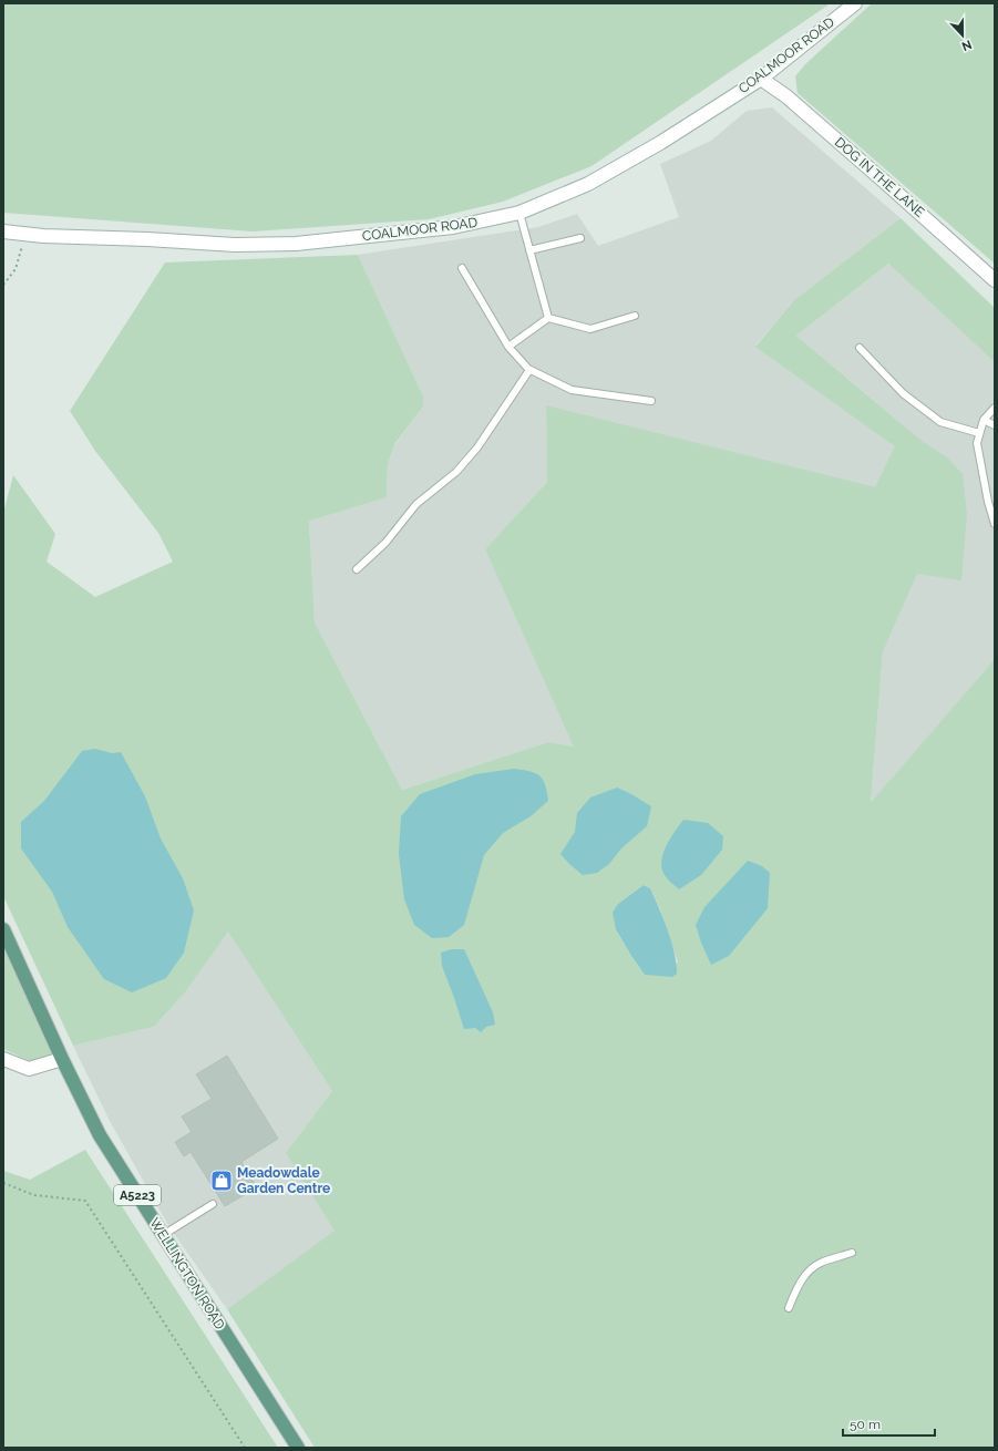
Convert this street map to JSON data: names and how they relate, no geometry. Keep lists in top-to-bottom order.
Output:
{
  "streets": {
    "main road": ["A5223", "WELLINGTON ROAD"],
    "street": ["COALMOOR ROAD", "DOG IN THE LANE"]
  },
  "crossings": [
    ["COALMOOR ROAD", "DOG IN THE LANE"]
  ],
  "places": {
    "shop": ["Meadowdale Garden Centre"]
  },
  "scale_bar": "50 m",
  "north": "bottom"
}
